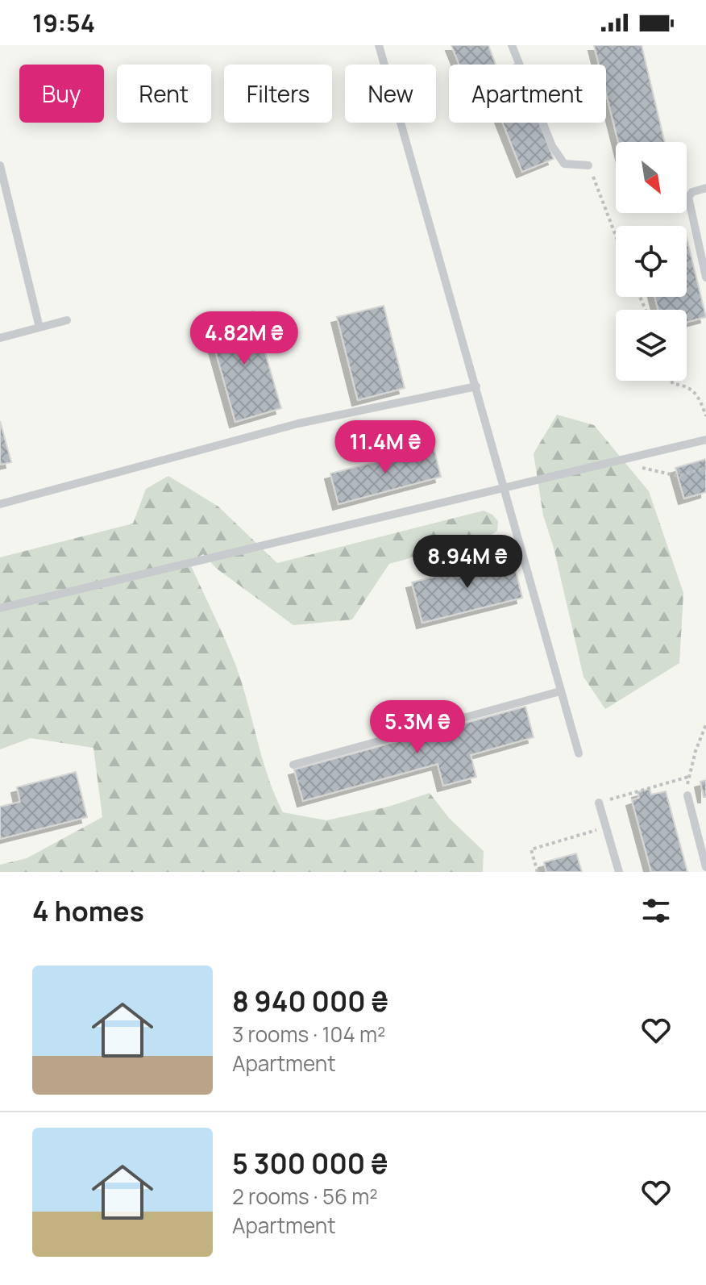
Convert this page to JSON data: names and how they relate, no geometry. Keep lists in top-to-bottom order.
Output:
{
  "north": "bottom right",
  "page": {
    "status": "19:54",
    "chip": [
      "Buy",
      "Rent",
      "Filters",
      "New",
      "Apartment"
    ],
    "price": [
      "4.82M ₴",
      "11.4M ₴",
      "8.94M ₴",
      "5.3M ₴"
    ],
    "heading": "4 homes",
    "list": [
      {
        "name": "8 940 000 ₴",
        "note": "3 rooms · 104 m² · Apartment"
      },
      {
        "name": "5 300 000 ₴",
        "note": "2 rooms · 56 m² · Apartment"
      }
    ]
  }
}
